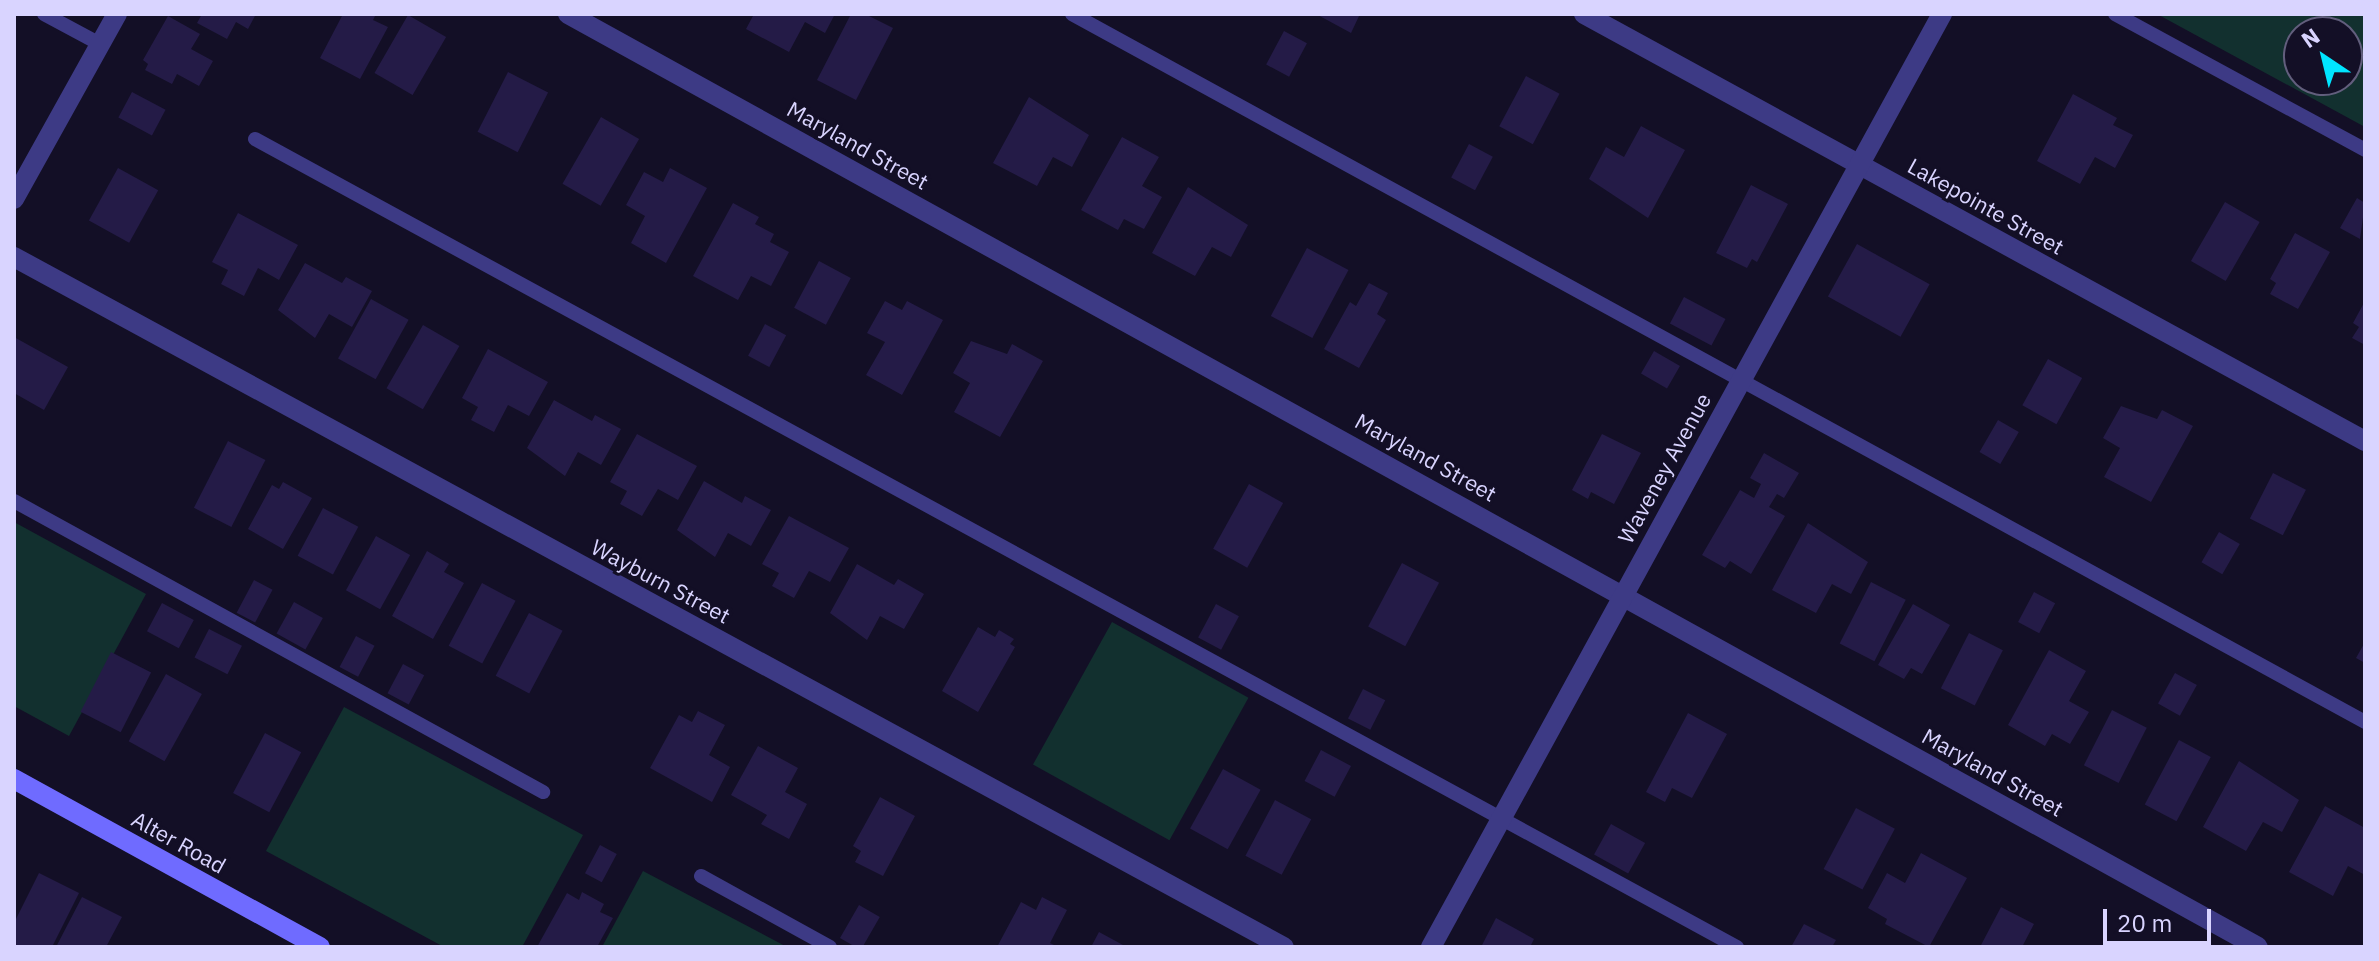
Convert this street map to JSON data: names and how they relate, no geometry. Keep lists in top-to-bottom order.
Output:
{
  "streets": {
    "street": [
      "Maryland Street",
      "Lakepointe Street",
      "Waveney Avenue",
      "Wayburn Street",
      "Alter Road"
    ]
  },
  "crossings": [
    ["Maryland Street", "Waveney Avenue"],
    ["Lakepointe Street", "Waveney Avenue"]
  ],
  "scale_bar": "20 m",
  "north": "top left"
}
